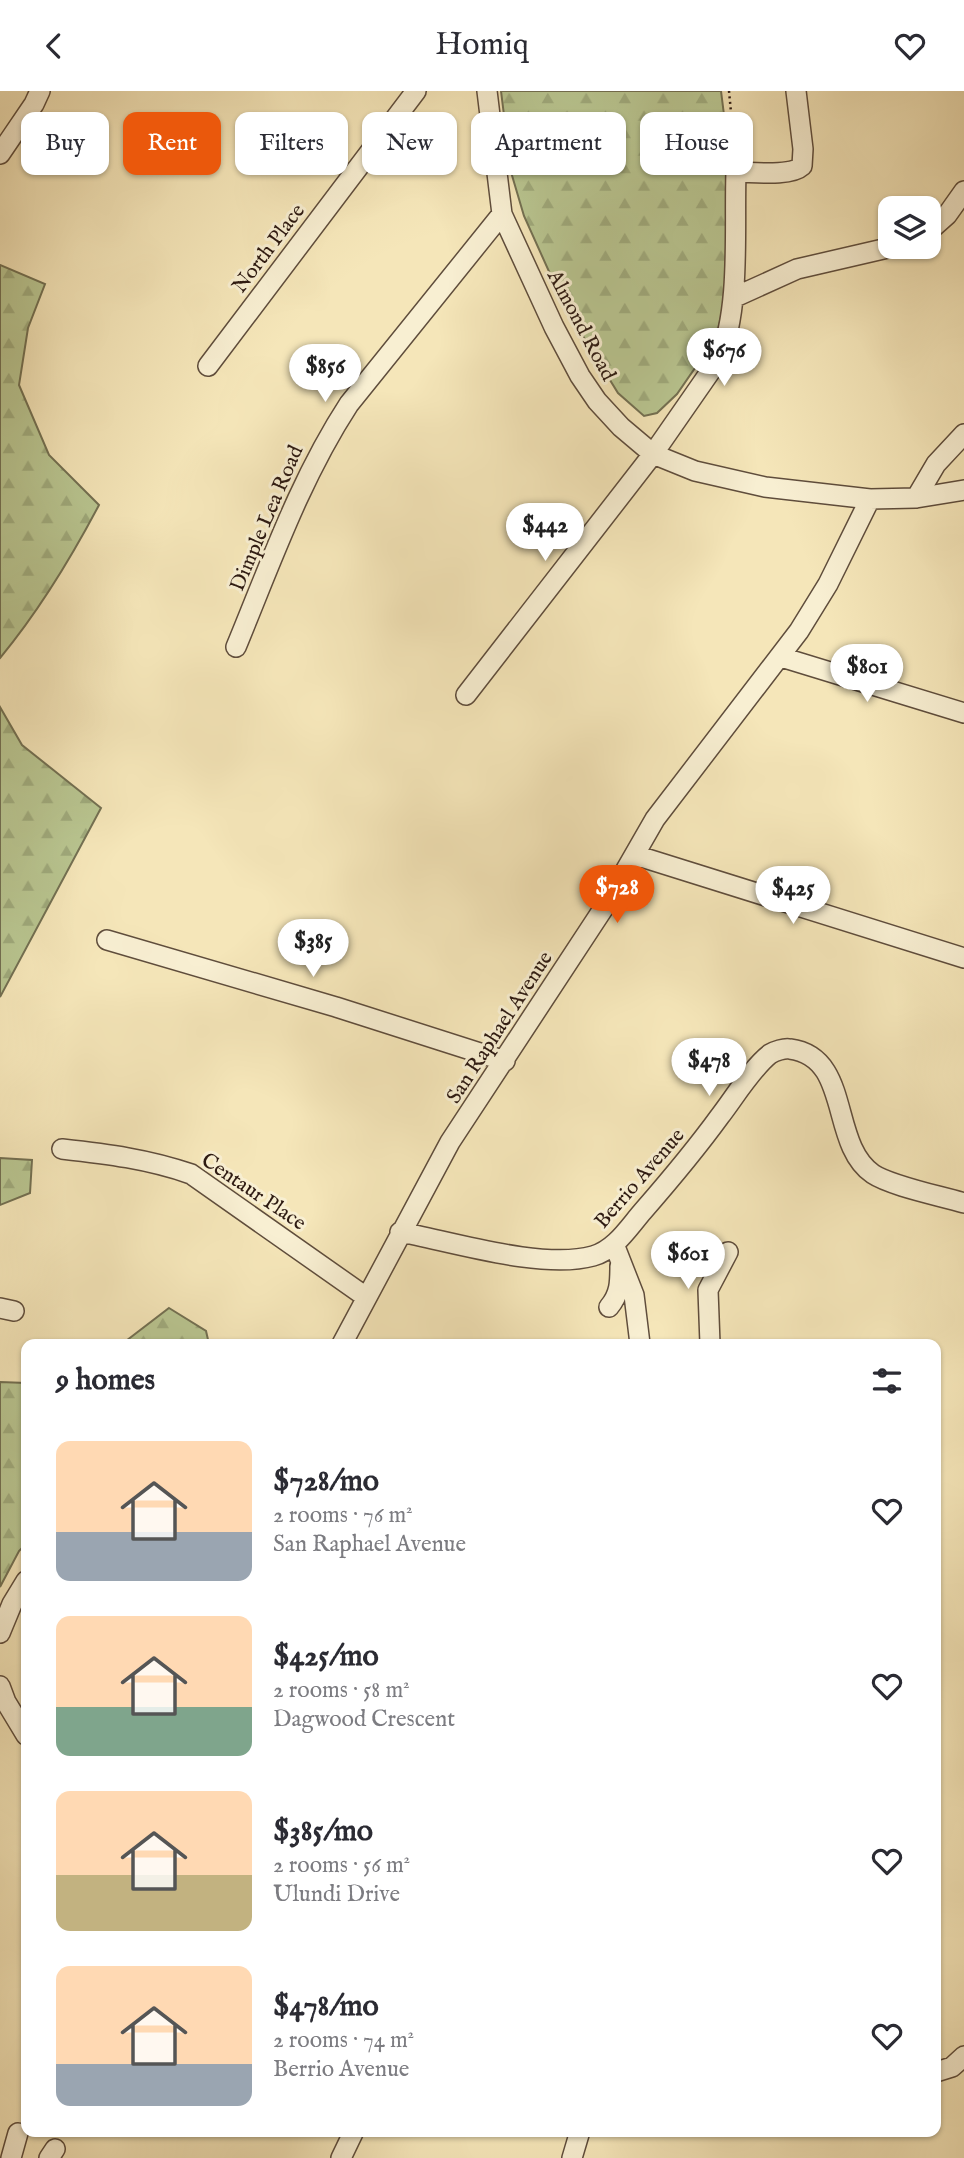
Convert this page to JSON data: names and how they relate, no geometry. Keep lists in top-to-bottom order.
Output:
{
  "streets": {
    "street": [
      "North Place",
      "Almond Road",
      "Dimple Lea Road",
      "San Raphael Avenue",
      "Berrio Avenue",
      "Centaur Place"
    ]
  },
  "crossings": [
    ["Almond Road", "Dimple Lea Road"],
    ["Almond Road", "San Raphael Avenue"],
    ["San Raphael Avenue", "Berrio Avenue"],
    ["San Raphael Avenue", "Centaur Place"]
  ],
  "page": {
    "header": "Homiq",
    "chip": [
      "Buy",
      "Rent",
      "Filters",
      "New",
      "Apartment",
      "House"
    ],
    "price": [
      "$676",
      "$856",
      "$442",
      "$801",
      "$728",
      "$425",
      "$385",
      "$478",
      "$601"
    ],
    "heading": "9 homes",
    "list": [
      {
        "name": "$728/mo",
        "note": "2 rooms · 76 m² · San Raphael Avenue"
      },
      {
        "name": "$425/mo",
        "note": "2 rooms · 58 m² · Dagwood Crescent"
      },
      {
        "name": "$385/mo",
        "note": "2 rooms · 56 m² · Ulundi Drive"
      },
      {
        "name": "$478/mo",
        "note": "2 rooms · 74 m² · Berrio Avenue"
      }
    ]
  }
}
